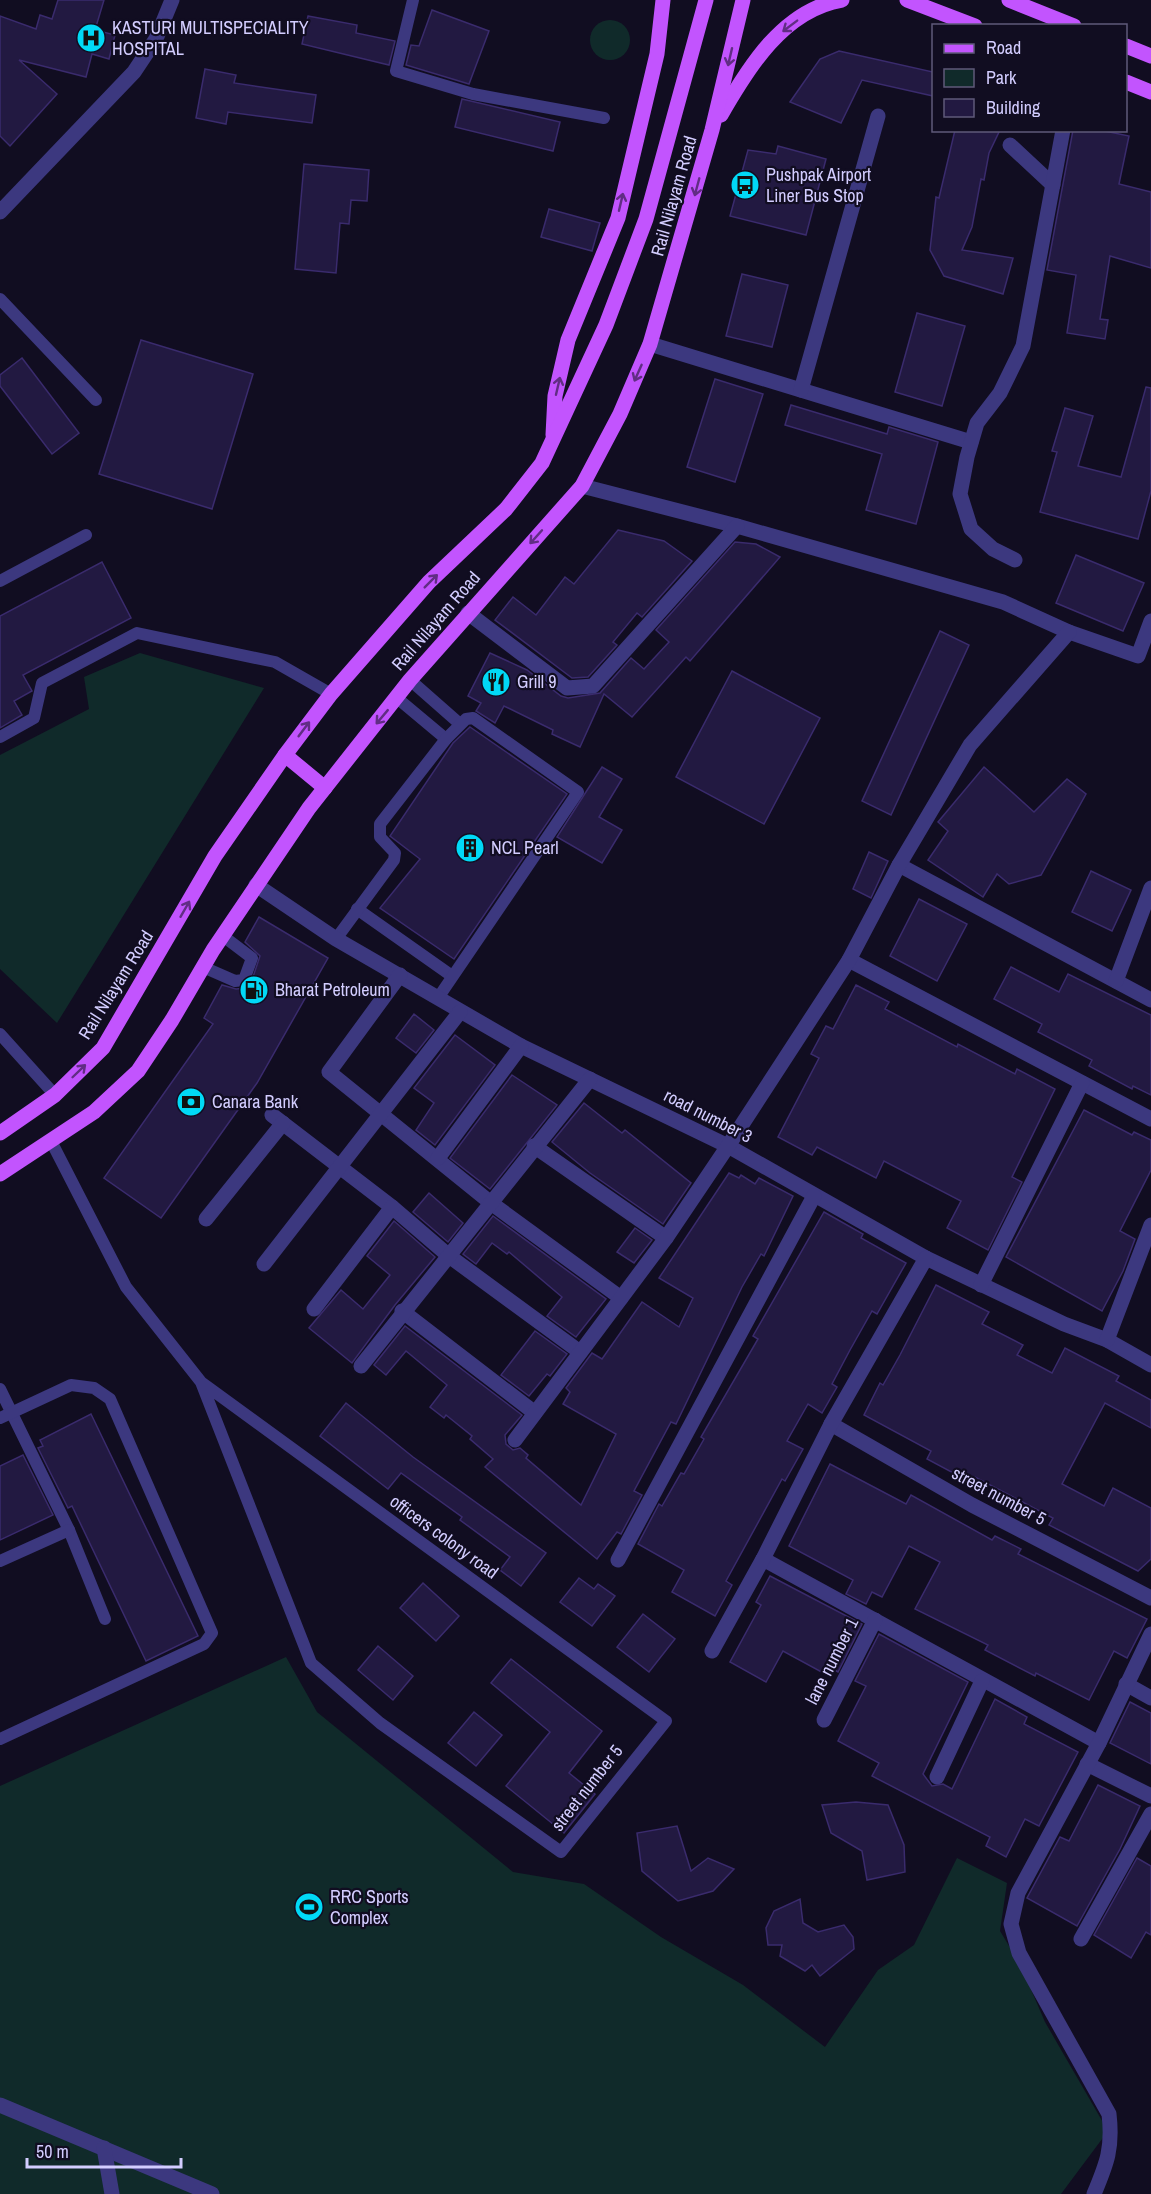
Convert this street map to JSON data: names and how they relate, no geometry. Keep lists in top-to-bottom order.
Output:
{
  "streets": {
    "main road": ["Rail Nilayam Road"],
    "street": ["road number 3", "street number 5", "lane number 1"],
    "lane": ["officers colony road"]
  },
  "crossings": [
    ["Rail Nilayam Road", "road number 3"],
    ["street number 5", "officers colony road"]
  ],
  "places": {
    "hospital": ["KASTURI MULTISPECIALITY HOSPITAL"],
    "bus stop": ["Pushpak Airport Liner Bus Stop"],
    "restaurant": ["Grill 9"],
    "building": ["NCL Pearl"],
    "fuel station": ["Bharat Petroleum"],
    "bank": ["Canara Bank"],
    "sports": ["RRC Sports Complex"]
  },
  "legend": ["Road", "Park", "Building"],
  "scale_bar": "50 m"
}
